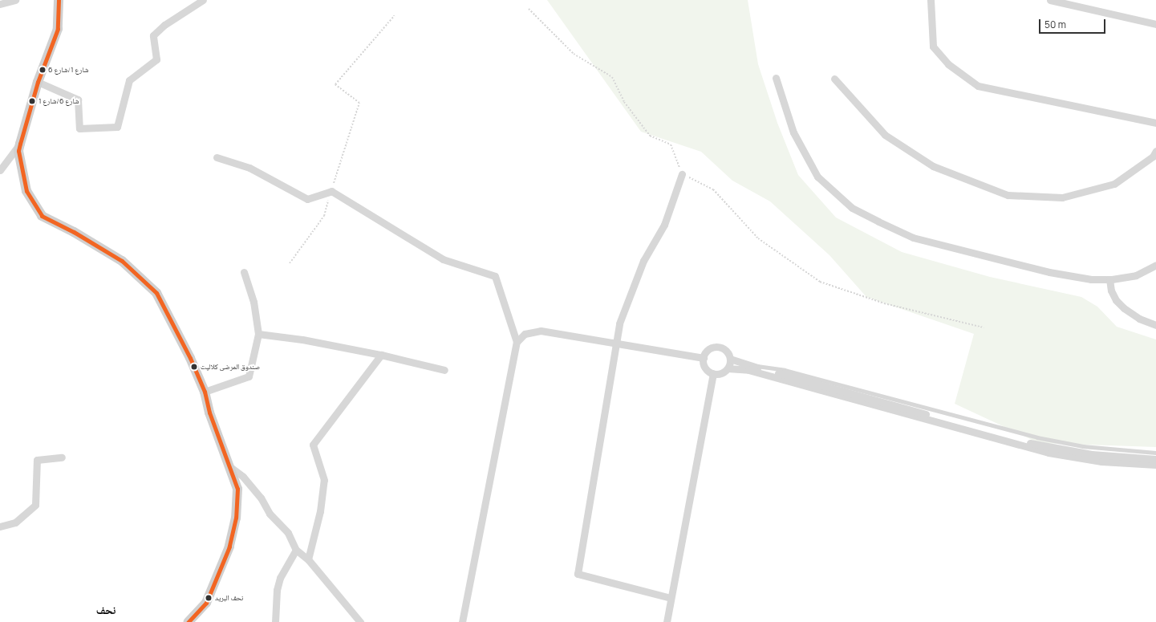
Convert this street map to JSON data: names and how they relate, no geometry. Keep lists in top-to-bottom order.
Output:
{
  "districts": ["نحف"],
  "places": [
    "شارع 1/شارع 6",
    "شارع 6/شارع 1",
    "صندوق المرضى كلاليت",
    "نحف البريد"
  ],
  "scale_bar": "50 m"
}
